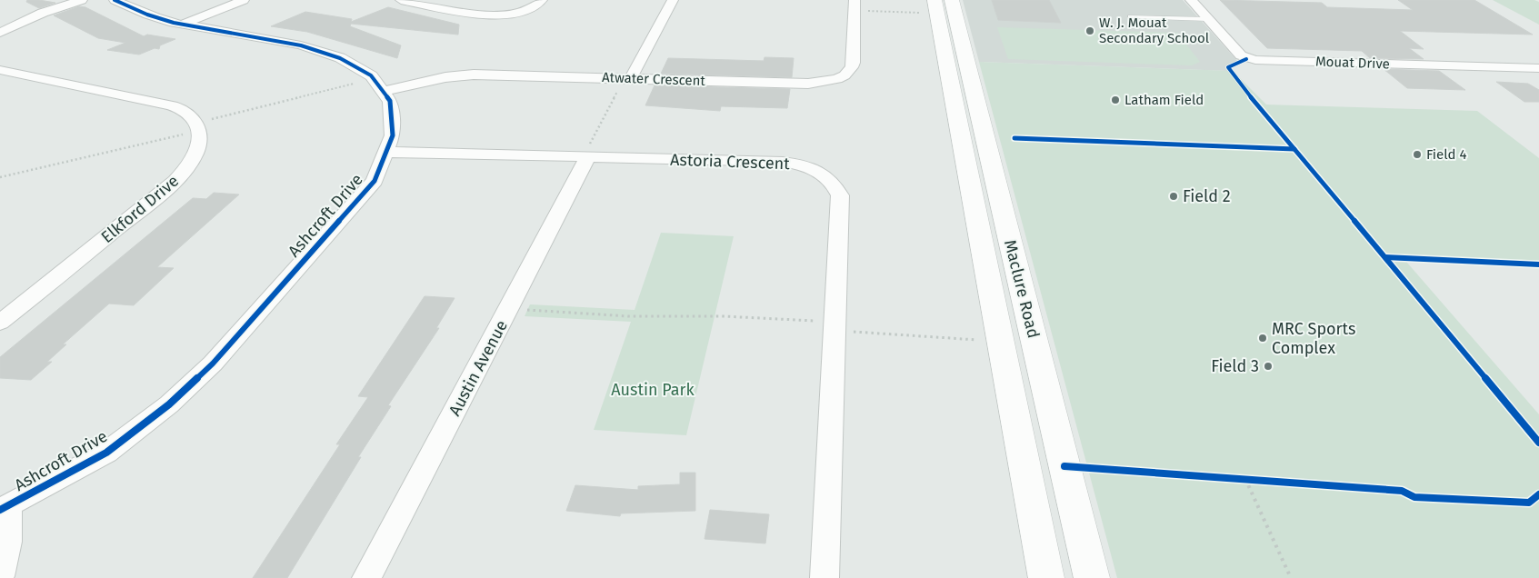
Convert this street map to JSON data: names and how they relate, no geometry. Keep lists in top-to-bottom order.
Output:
{
  "streets": {
    "main road": ["Maclure Road"],
    "street": [
      "Mouat Drive",
      "Atwater Crescent",
      "Astoria Crescent",
      "Elkford Drive",
      "Ashcroft Drive",
      "Austin Avenue"
    ]
  },
  "crossings": [
    ["Atwater Crescent", "Ashcroft Drive"],
    ["Astoria Crescent", "Ashcroft Drive"],
    ["Astoria Crescent", "Austin Avenue"]
  ],
  "parks": ["Austin Park"],
  "places": [
    "W. J. Mouat Secondary School",
    "Latham Field",
    "Field 4",
    "Field 2",
    "MRC Sports Complex",
    "Field 3"
  ]
}
